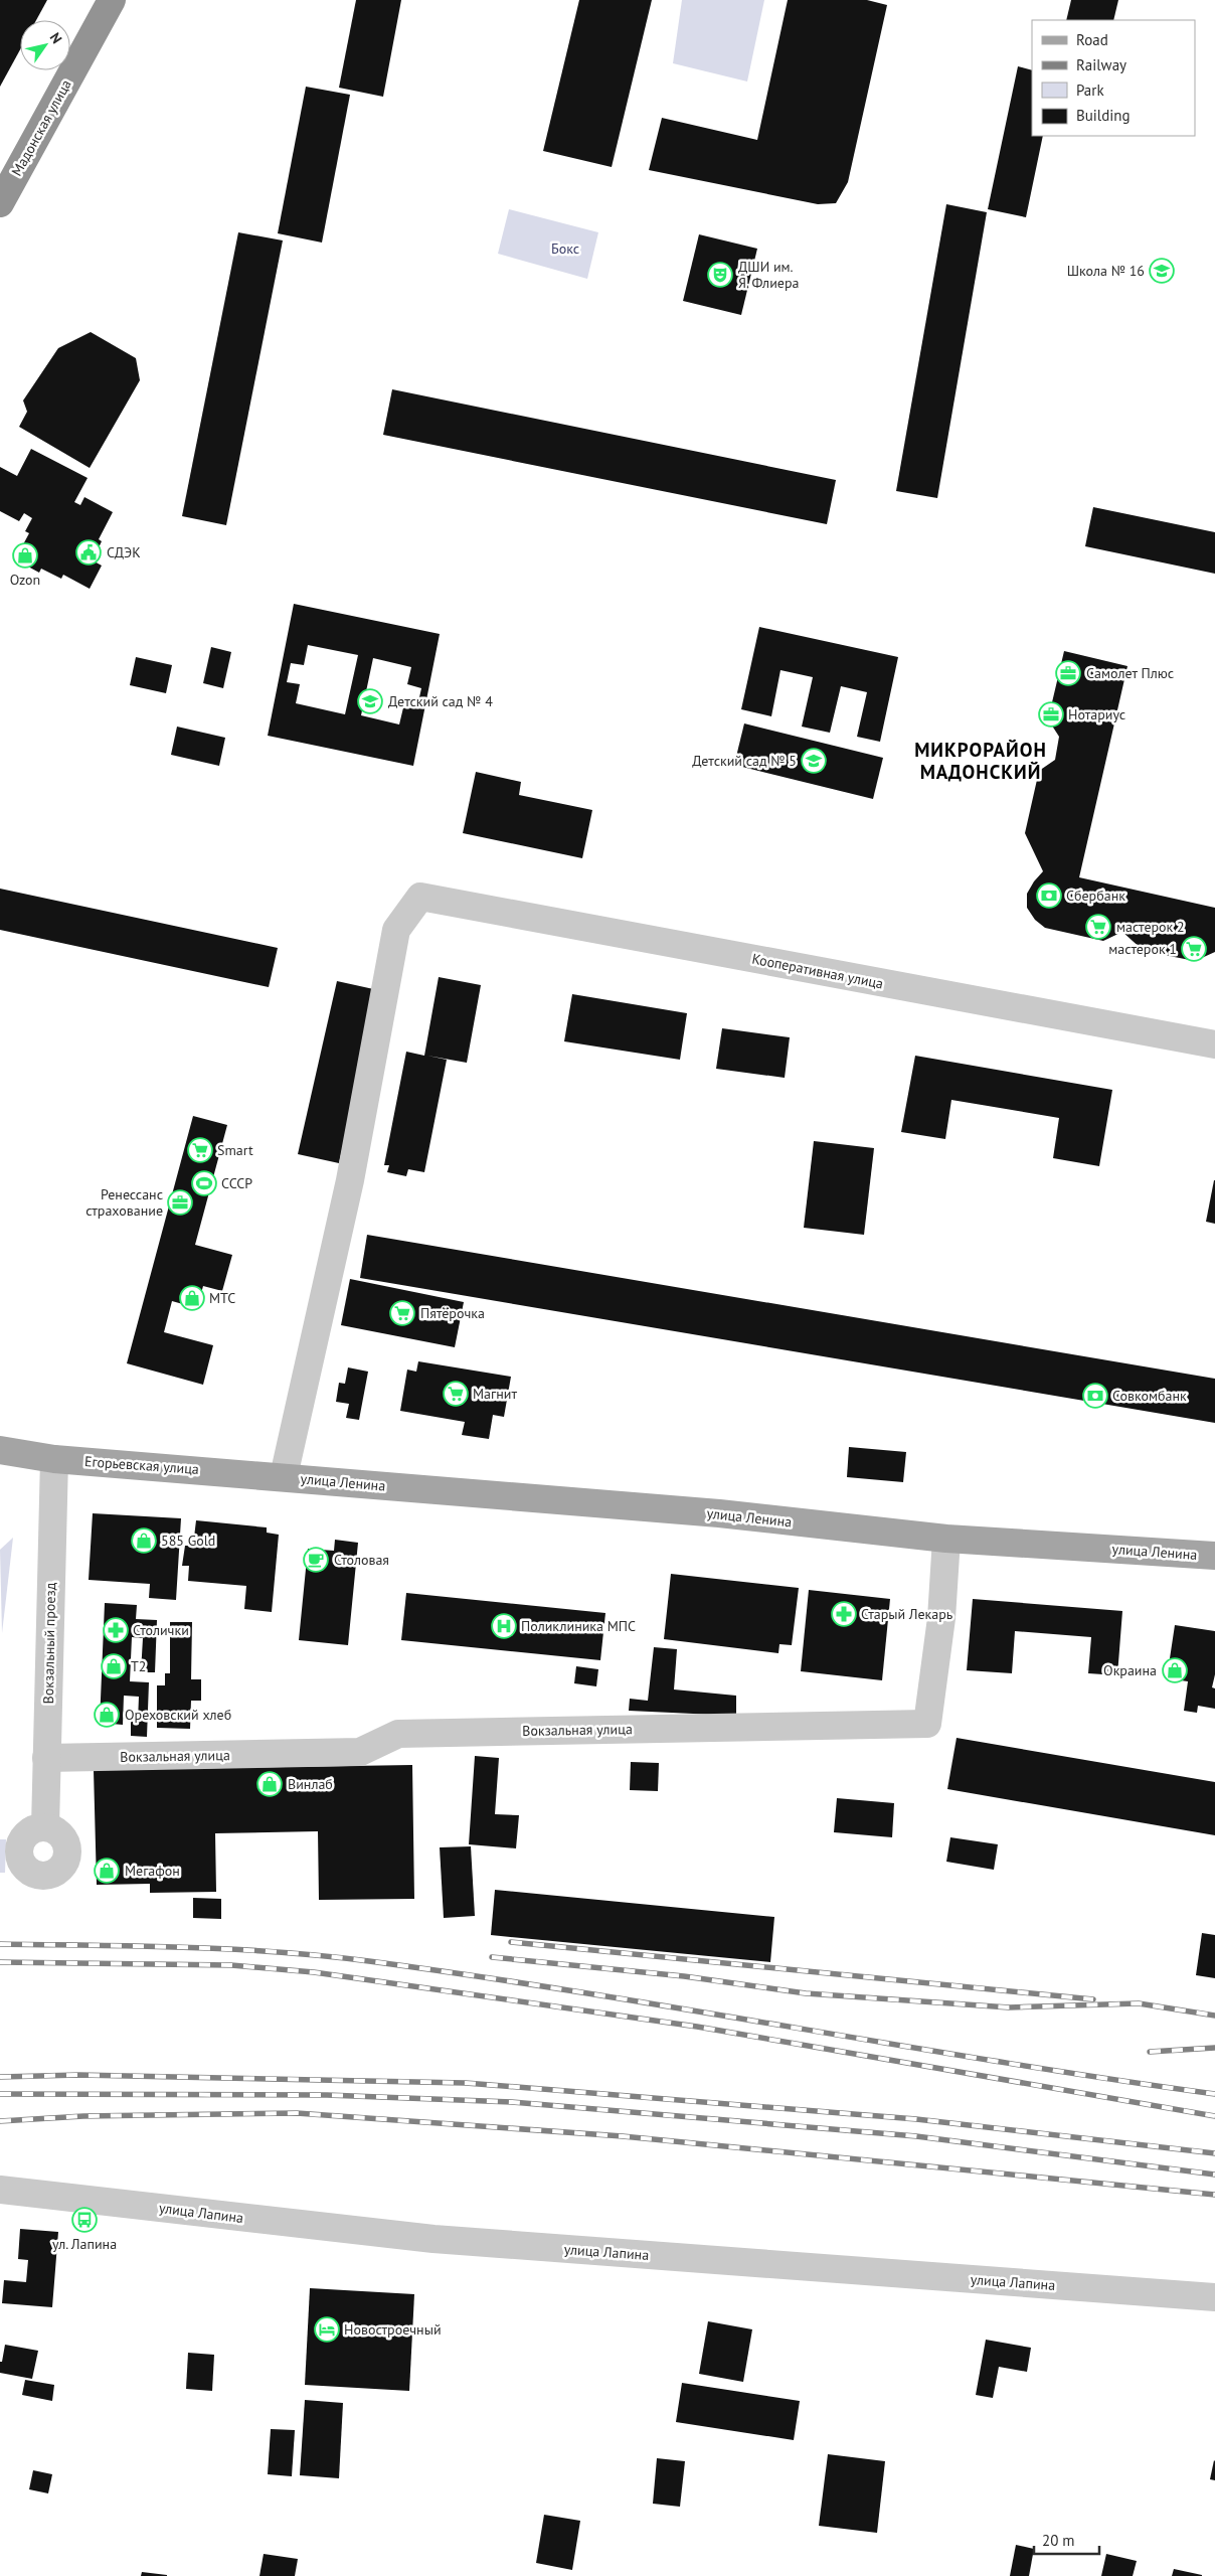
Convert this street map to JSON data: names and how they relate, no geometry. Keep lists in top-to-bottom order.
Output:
{
  "streets": {
    "highway": ["Мадонская улица"],
    "main road": ["Егорьевская улица", "улица Ленина"],
    "street": [
      "Кооперативная улица",
      "Вокзальный проезд",
      "Вокзальная улица",
      "улица Лапина"
    ]
  },
  "crossings": [
    ["Кооперативная улица", "Егорьевская улица"],
    ["Кооперативная улица", "улица Ленина"],
    ["Егорьевская улица", "улица Ленина"],
    ["Егорьевская улица", "Вокзальный проезд"],
    ["улица Ленина", "Вокзальная улица"],
    ["Вокзальный проезд", "Вокзальная улица"]
  ],
  "districts": ["МИКРОРАЙОН МАДОНСКИЙ"],
  "parks": ["Бокс"],
  "places": {
    "school or university": ["Школа № 16", "Детский сад № 4", "Детский сад № 5"],
    "theatre": ["ДШИ им. Я. Флиера"],
    "public building": ["СДЭК"],
    "shop": [
      "Ozon",
      "МТС",
      "585 Gold",
      "T2",
      "Окраина",
      "Ореховский хлеб",
      "Винлаб",
      "Мегафон"
    ],
    "office": ["Самолет Плюс", "Нотариус", "Ренессанс страхование"],
    "bank": ["Сбербанк", "Совкомбанк"],
    "supermarket": [
      "мастерок 2",
      "мастерок 1",
      "Smart",
      "Пятёрочка",
      "Магнит"
    ],
    "sports": ["СССР"],
    "cafe": ["Столовая"],
    "pharmacy": ["Старый Лекарь", "Столички"],
    "hospital": ["Поликлиника МПС"],
    "bus stop": ["ул. Лапина"],
    "hotel": ["Новостроечный"]
  },
  "legend": [
    "Road",
    "Railway",
    "Park",
    "Building"
  ],
  "scale_bar": "20 m",
  "north": "top right"
}
